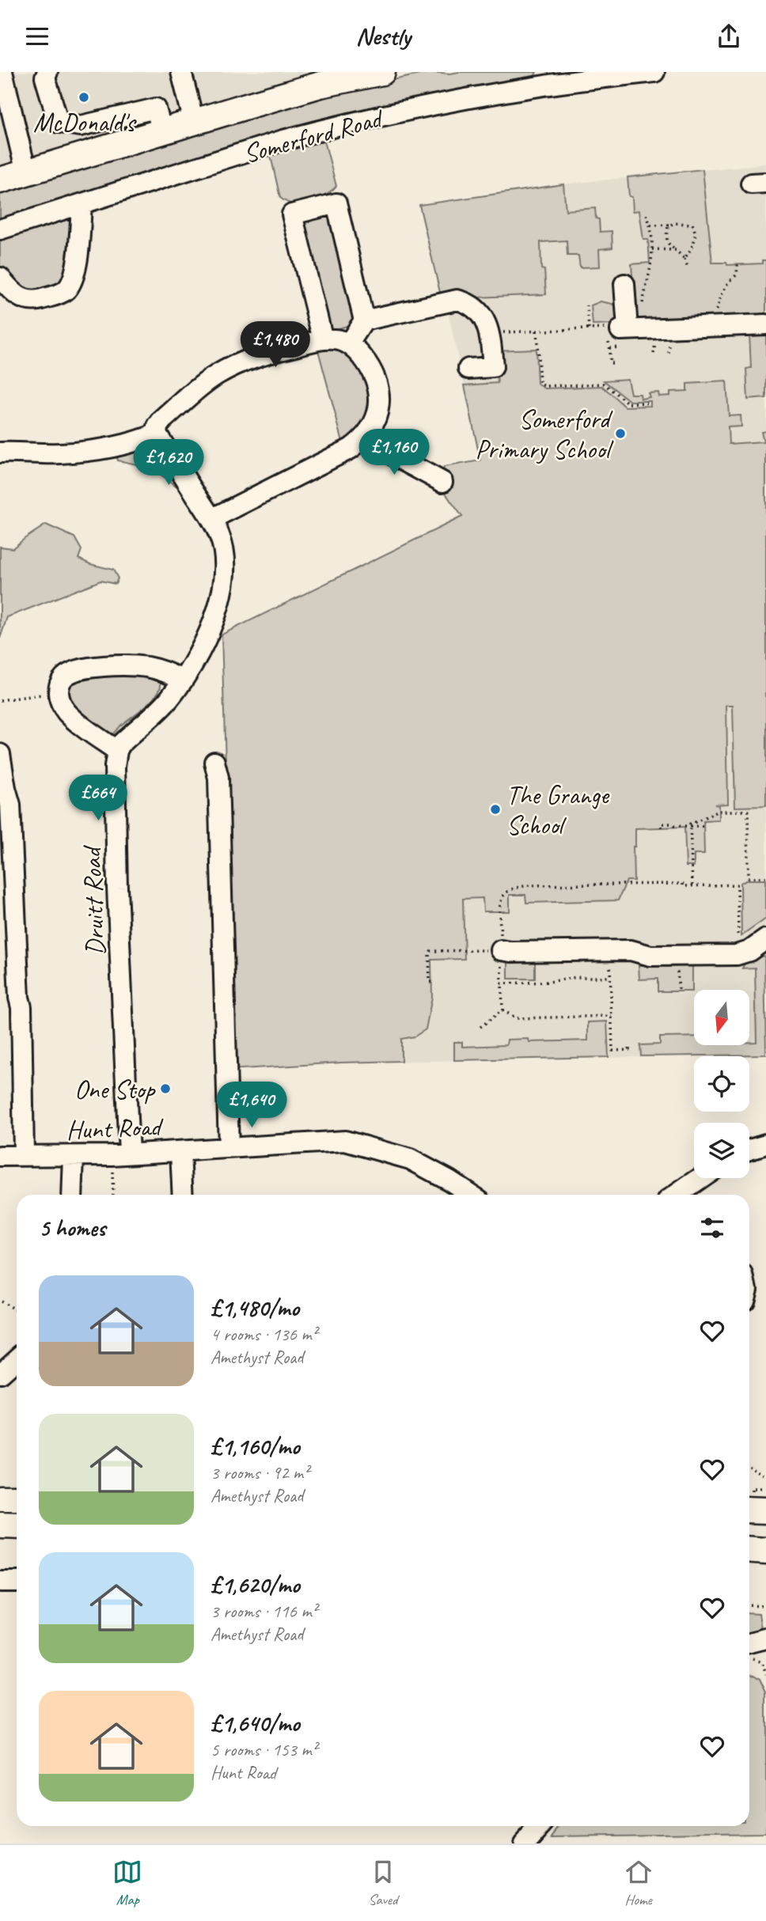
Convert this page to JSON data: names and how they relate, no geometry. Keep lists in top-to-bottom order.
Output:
{
  "streets": {
    "main road": ["Somerford Road"],
    "street": ["Druitt Road", "Hunt Road"]
  },
  "crossings": [
    ["Druitt Road", "Hunt Road"]
  ],
  "places": [
    "McDonald's",
    "Somerford Primary School",
    "The Grange School",
    "One Stop"
  ],
  "north": "bottom",
  "page": {
    "header": "Nestly",
    "price": [
      "£1,480",
      "£1,160",
      "£1,620",
      "£664",
      "£1,640"
    ],
    "heading": "5 homes",
    "list": [
      {
        "name": "£1,480/mo",
        "note": "4 rooms · 136 m² · Amethyst Road"
      },
      {
        "name": "£1,160/mo",
        "note": "3 rooms · 92 m² · Amethyst Road"
      },
      {
        "name": "£1,620/mo",
        "note": "3 rooms · 116 m² · Amethyst Road"
      },
      {
        "name": "£1,640/mo",
        "note": "5 rooms · 153 m² · Hunt Road"
      }
    ],
    "tabs": ["Map", "Saved", "Home"]
  }
}
